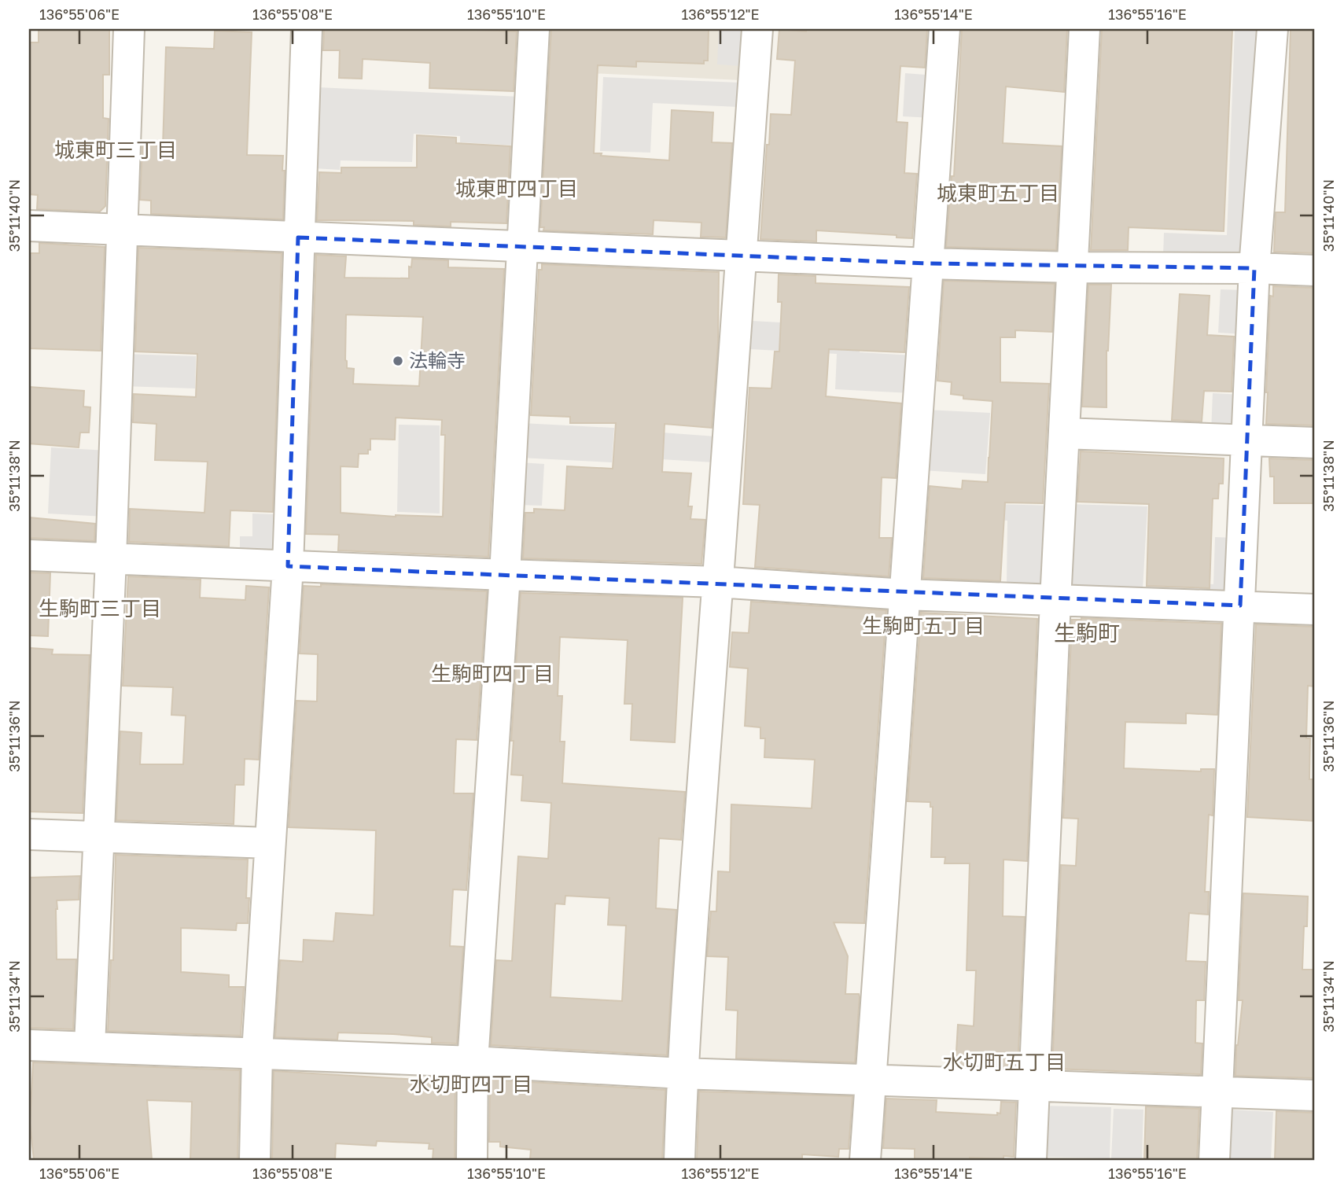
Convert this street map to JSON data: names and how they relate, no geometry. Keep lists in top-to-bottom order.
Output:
{
  "districts": [
    "城東町三丁目",
    "城東町四丁目",
    "城東町五丁目",
    "生駒町三丁目",
    "生駒町五丁目",
    "生駒町",
    "生駒町四丁目",
    "水切町五丁目",
    "水切町四丁目"
  ],
  "places": ["法輪寺"],
  "coordinates": [
    "136°55'06\"E",
    "136°55'08\"E",
    "136°55'10\"E",
    "136°55'12\"E",
    "136°55'14\"E",
    "136°55'16\"E",
    "35°11'40\"N",
    "35°11'38\"N",
    "35°11'36\"N",
    "35°11'34\"N"
  ]
}
